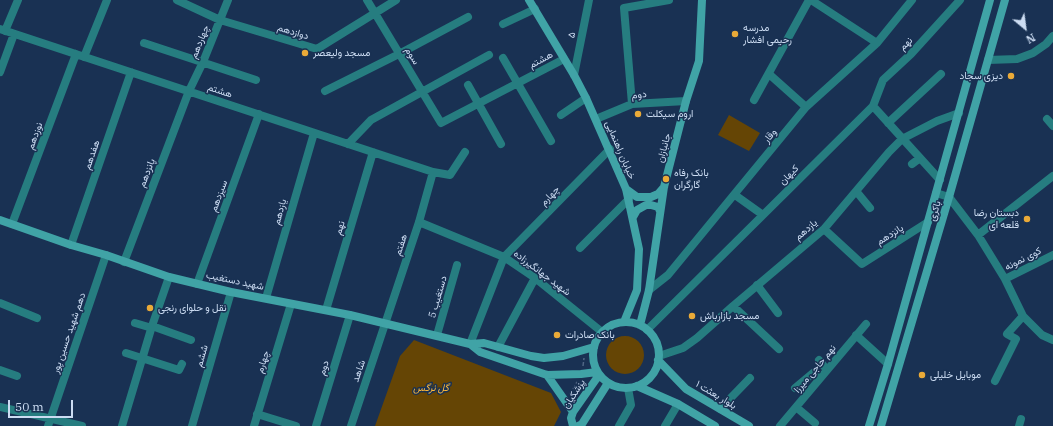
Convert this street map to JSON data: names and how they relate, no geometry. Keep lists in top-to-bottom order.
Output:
{
  "streets": {
    "main road": [
      "جانبازان",
      "خیابان راهنمایی",
      "باکری",
      "شهید دستغیب",
      "پزشکیان",
      "بلوار بعثت ۱"
    ],
    "street": [
      "دوازدهم",
      "۵",
      "چهاردهم",
      "نهم",
      "سوم",
      "هشتم",
      "دوم",
      "نوزدهم",
      "وقار",
      "هفدهم",
      "پانزدهم",
      "کیهان",
      "سیزدهم",
      "چهارم",
      "یازدهم",
      "هفتم",
      "کوی نمونه",
      "شهید جهانگیرزاده",
      "دستغیب 5",
      "دهم شهید حسین پور",
      "ششم",
      "نهم حاجی میرزا",
      "شاهد"
    ]
  },
  "crossings": [
    ["دوازدهم", "چهاردهم"],
    ["دوازدهم", "سوم"],
    ["۵", "خیابان راهنمایی"],
    ["چهاردهم", "هشتم"],
    ["چهاردهم", "پانزدهم"],
    ["نهم", "هشتم"],
    ["نهم", "کیهان"],
    ["نهم", "شهید دستغیب"],
    ["سوم", "هشتم"],
    ["هشتم", "نوزدهم"],
    ["هشتم", "خیابان راهنمایی"],
    ["هشتم", "هفدهم"],
    ["هشتم", "پانزدهم"],
    ["هشتم", "سیزدهم"],
    ["هشتم", "یازدهم"],
    ["هشتم", "هفتم"],
    ["دوم", "جانبازان"],
    ["دوم", "خیابان راهنمایی"],
    ["دوم", "شهید دستغیب"],
    ["نوزدهم", "شهید دستغیب"],
    ["وقار", "جانبازان"],
    ["جانبازان", "خیابان راهنمایی"],
    ["جانبازان", "کیهان"],
    ["جانبازان", "یازدهم"],
    ["جانبازان", "شهید جهانگیرزاده"],
    ["جانبازان", "پزشکیان"],
    ["جانبازان", "بلوار بعثت ۱"],
    ["خیابان راهنمایی", "کیهان"],
    ["خیابان راهنمایی", "چهارم"],
    ["خیابان راهنمایی", "یازدهم"],
    ["خیابان راهنمایی", "شهید جهانگیرزاده"],
    ["خیابان راهنمایی", "پزشکیان"],
    ["خیابان راهنمایی", "بلوار بعثت ۱"],
    ["هفدهم", "شهید دستغیب"],
    ["پانزدهم", "باکری"],
    ["پانزدهم", "یازدهم"],
    ["پانزدهم", "شهید دستغیب"],
    ["کیهان", "یازدهم"],
    ["کیهان", "شهید جهانگیرزاده"],
    ["کیهان", "پزشکیان"],
    ["کیهان", "بلوار بعثت ۱"],
    ["سیزدهم", "شهید دستغیب"],
    ["چهارم", "شهید جهانگیرزاده"],
    ["چهارم", "شهید دستغیب"],
    ["باکری", "یازدهم"],
    ["باکری", "کوی نمونه"],
    ["یازدهم", "شهید جهانگیرزاده"],
    ["یازدهم", "شهید دستغیب"],
    ["یازدهم", "پزشکیان"],
    ["یازدهم", "بلوار بعثت ۱"],
    ["هفتم", "شهید جهانگیرزاده"],
    ["هفتم", "شهید دستغیب"],
    ["هفتم", "شاهد"],
    ["شهید جهانگیرزاده", "پزشکیان"],
    ["شهید جهانگیرزاده", "بلوار بعثت ۱"],
    ["شهید دستغیب", "دستغیب 5"],
    ["شهید دستغیب", "دهم شهید حسین پور"],
    ["شهید دستغیب", "ششم"],
    ["شهید دستغیب", "شاهد"],
    ["پزشکیان", "بلوار بعثت ۱"]
  ],
  "parks": ["گل نرگس"],
  "places": [
    "مدرسه رحیمی افشار",
    "مسجد ولیعصر",
    "دیزى سجاد",
    "اروم سیکلت",
    "بانک رفاه گارگران",
    "دبستان رضا قلعه ای",
    "نقل و حلوای رنجی",
    "مسجد بازارباش",
    "بانک صادرات",
    "موبایل خلیلی"
  ],
  "scale_bar": "50 m",
  "north": "bottom right"
}
